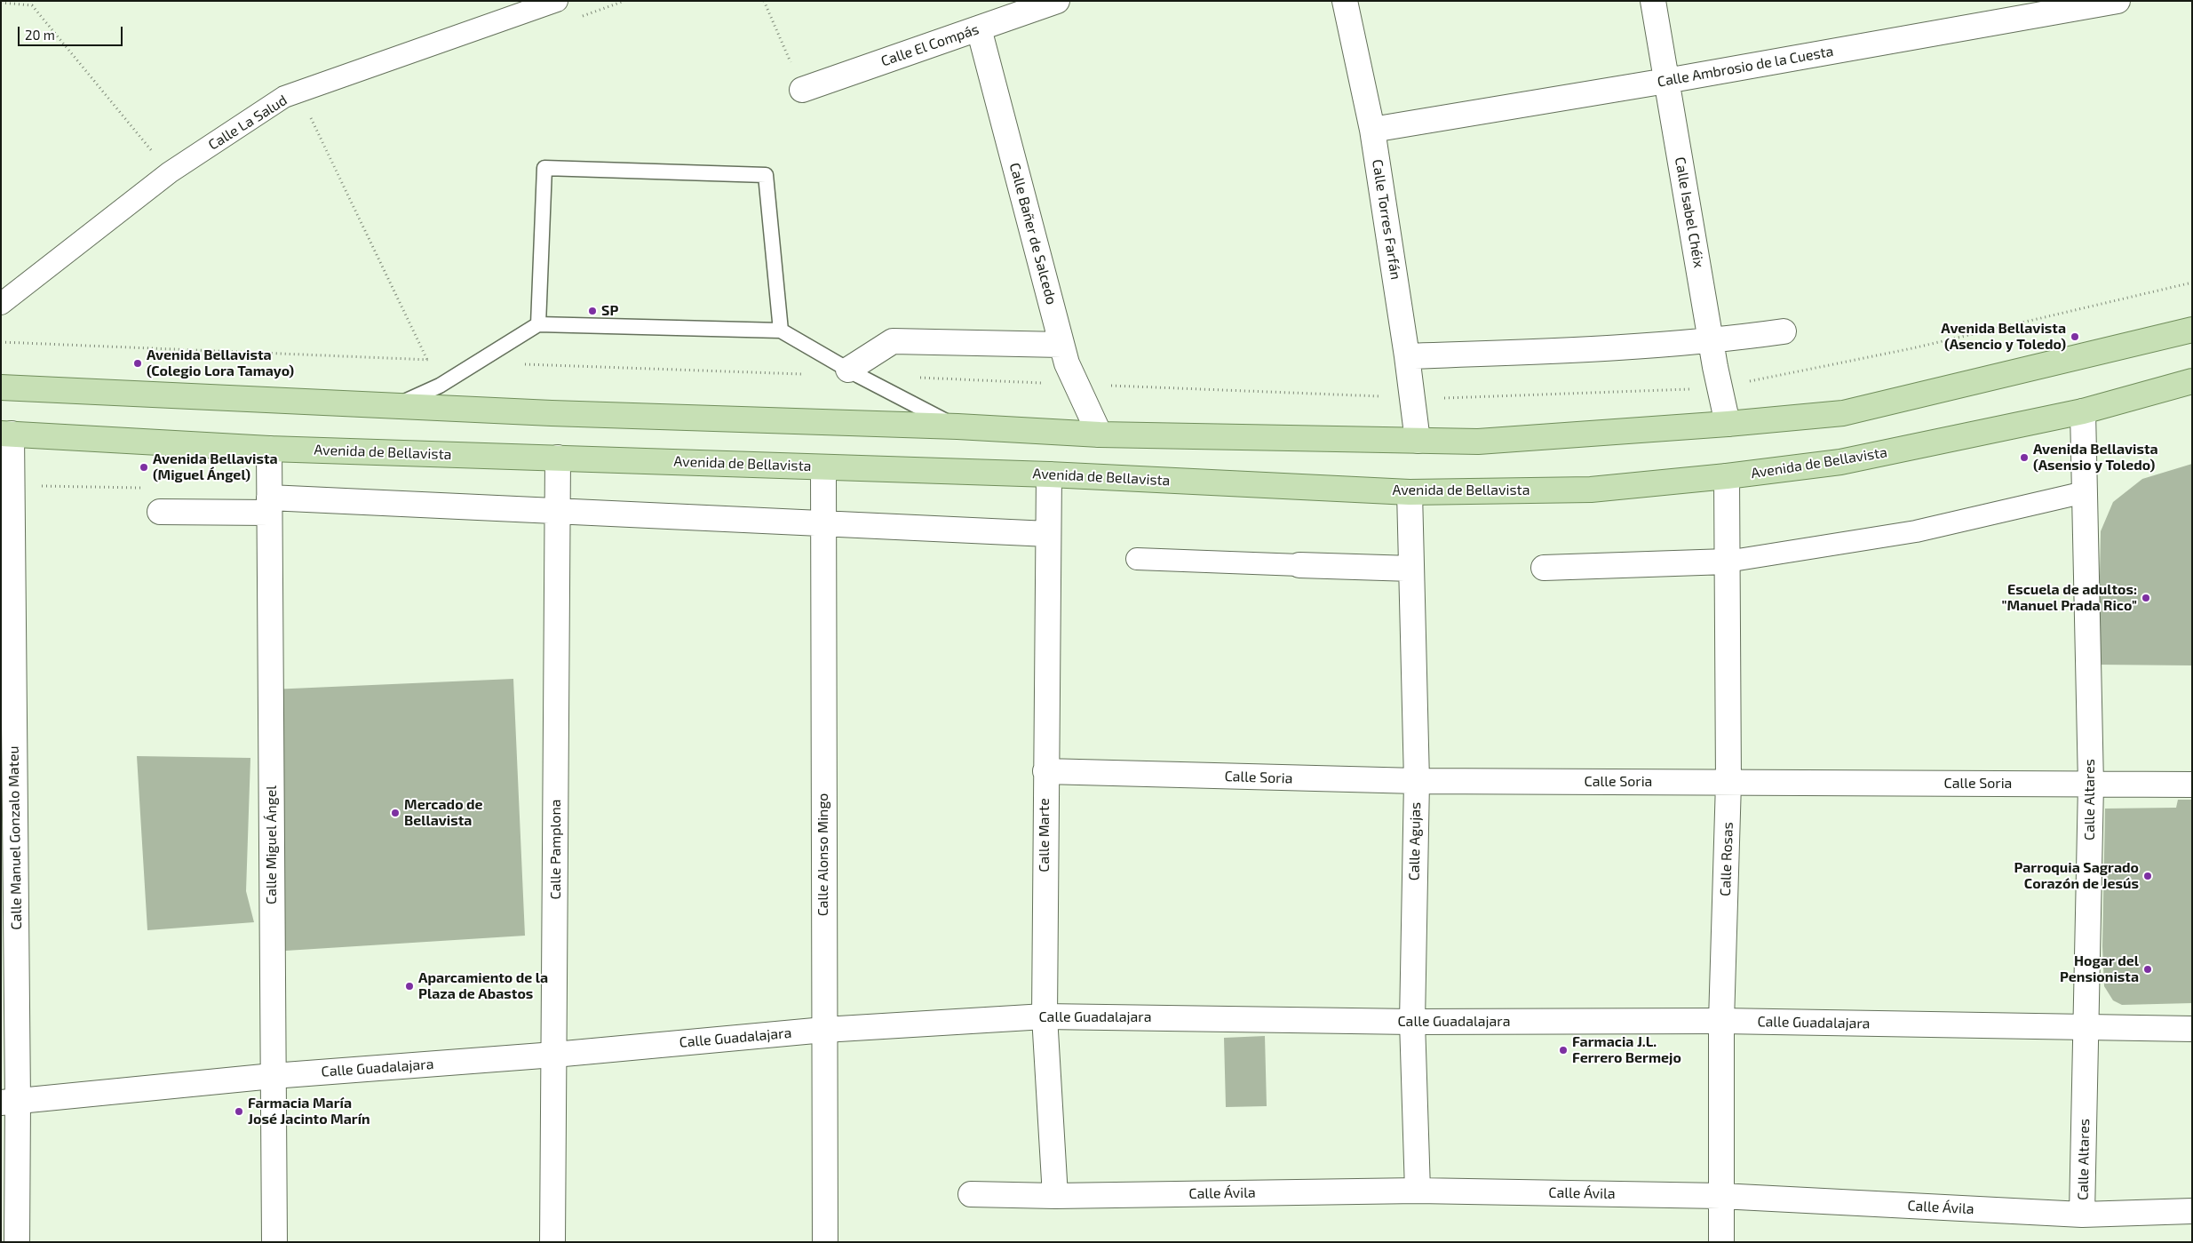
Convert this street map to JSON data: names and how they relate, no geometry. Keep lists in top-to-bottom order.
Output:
{
  "streets": {
    "main road": ["Avenida de Bellavista"],
    "street": [
      "Calle El Compás",
      "Calle Ambrosio de la Cuesta",
      "Calle La Salud",
      "Calle Isabel Chéix",
      "Calle Torres Farfán",
      "Calle Bañer de Salcedo",
      "Calle Soria",
      "Calle Altares",
      "Calle Marte",
      "Calle Manuel Gonzalo Mateu",
      "Calle Agujas",
      "Calle Miguel Ángel",
      "Calle Pamplona",
      "Calle Alonso Mingo",
      "Calle Rosas",
      "Calle Guadalajara",
      "Calle Ávila"
    ]
  },
  "crossings": [
    ["Calle El Compás", "Calle Bañer de Salcedo"],
    ["Calle Ambrosio de la Cuesta", "Calle Isabel Chéix"],
    ["Calle Ambrosio de la Cuesta", "Calle Torres Farfán"],
    ["Avenida de Bellavista", "Calle Altares"],
    ["Avenida de Bellavista", "Calle Marte"],
    ["Avenida de Bellavista", "Calle Manuel Gonzalo Mateu"],
    ["Avenida de Bellavista", "Calle Agujas"],
    ["Avenida de Bellavista", "Calle Miguel Ángel"],
    ["Avenida de Bellavista", "Calle Pamplona"],
    ["Avenida de Bellavista", "Calle Alonso Mingo"],
    ["Avenida de Bellavista", "Calle Rosas"],
    ["Calle Soria", "Calle Altares"],
    ["Calle Soria", "Calle Marte"],
    ["Calle Soria", "Calle Agujas"],
    ["Calle Soria", "Calle Rosas"],
    ["Calle Altares", "Calle Guadalajara"],
    ["Calle Altares", "Calle Ávila"],
    ["Calle Marte", "Calle Guadalajara"],
    ["Calle Marte", "Calle Ávila"],
    ["Calle Manuel Gonzalo Mateu", "Calle Guadalajara"],
    ["Calle Agujas", "Calle Guadalajara"],
    ["Calle Agujas", "Calle Ávila"],
    ["Calle Miguel Ángel", "Calle Guadalajara"],
    ["Calle Pamplona", "Calle Guadalajara"],
    ["Calle Alonso Mingo", "Calle Guadalajara"],
    ["Calle Rosas", "Calle Guadalajara"],
    ["Calle Rosas", "Calle Ávila"]
  ],
  "places": [
    "SP",
    "Avenida Bellavista (Asencio y Toledo)",
    "Avenida Bellavista (Colegio Lora Tamayo)",
    "Avenida Bellavista (Asensio y Toledo)",
    "Avenida Bellavista (Miguel Ángel)",
    "Escuela de adultos: \"Manuel Prada Rico\"",
    "Mercado de Bellavista",
    "Parroquia Sagrado Corazón de Jesús",
    "Hogar del Pensionista",
    "Aparcamiento de la Plaza de Abastos",
    "Farmacia J.L. Ferrero Bermejo",
    "Farmacia María José Jacinto Marín"
  ],
  "scale_bar": "20 m"
}
